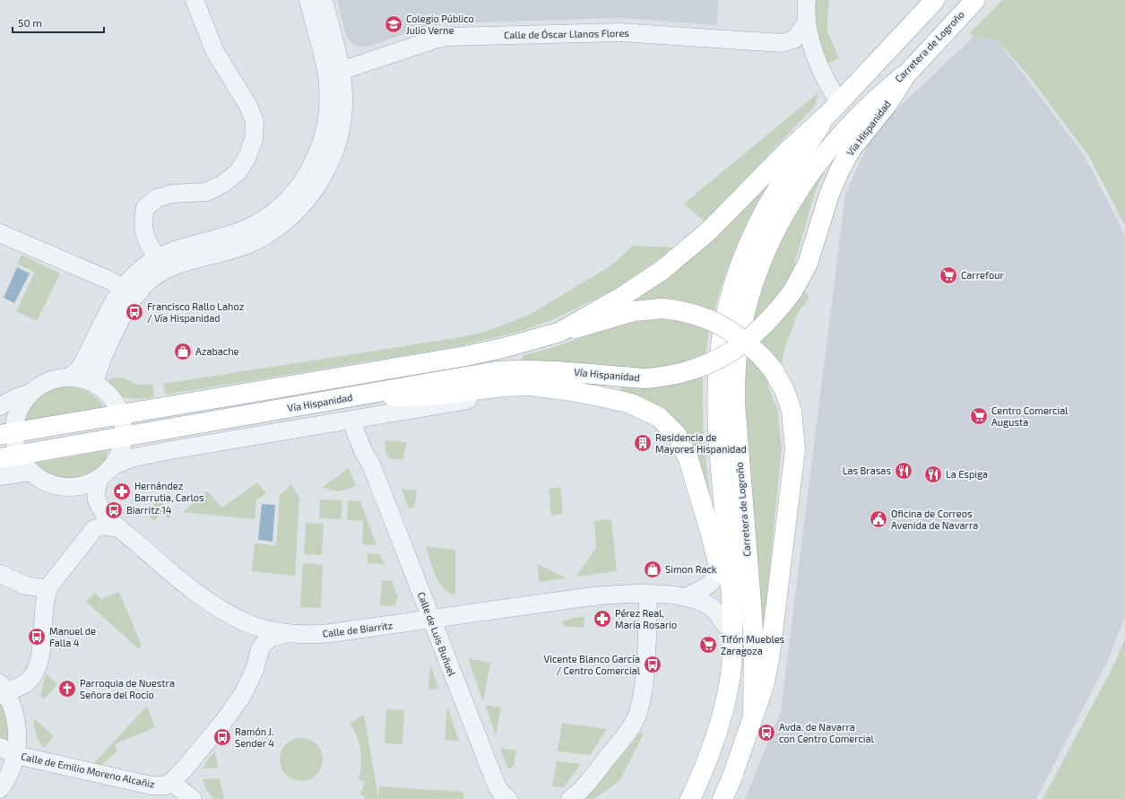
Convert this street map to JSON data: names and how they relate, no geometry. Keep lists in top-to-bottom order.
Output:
{
  "streets": {
    "main road": ["Carretera de Logroño", "Vía Hispanidad"],
    "street": [
      "Calle de Óscar Llanos Flores",
      "Calle de Biarritz",
      "Calle de Luis Buñuel",
      "Calle de Emilio Moreno Alcañiz"
    ]
  },
  "crossings": [
    ["Carretera de Logroño", "Vía Hispanidad"],
    ["Calle de Biarritz", "Calle de Luis Buñuel"]
  ],
  "places": {
    "school or university": ["Colegio Público Julio Verne"],
    "supermarket": ["Carrefour", "Centro Comercial Augusta", "Tifón Muebles Zaragoza"],
    "bus stop": [
      "Francisco Rallo Lahoz / Vía Hispanidad",
      "Biarritz 14",
      "Manuel de Falla 4",
      "Vicente Blanco García / Centro Comercial",
      "Avda. de Navarra con Centro Comercial",
      "Ramón J. Sender 4"
    ],
    "shop": ["Azabache", "Simon Rack"],
    "building": ["Residencia de Mayores Hispanidad"],
    "restaurant": ["Las Brasas", "La Espiga"],
    "pharmacy": ["Hernández Barrutia, Carlos", "Pérez Real, María Rosario"],
    "public building": ["Oficina de Correos Avenida de Navarra"],
    "church": ["Parroquia de Nuestra Señora del Rocío"]
  },
  "scale_bar": "50 m"
}
